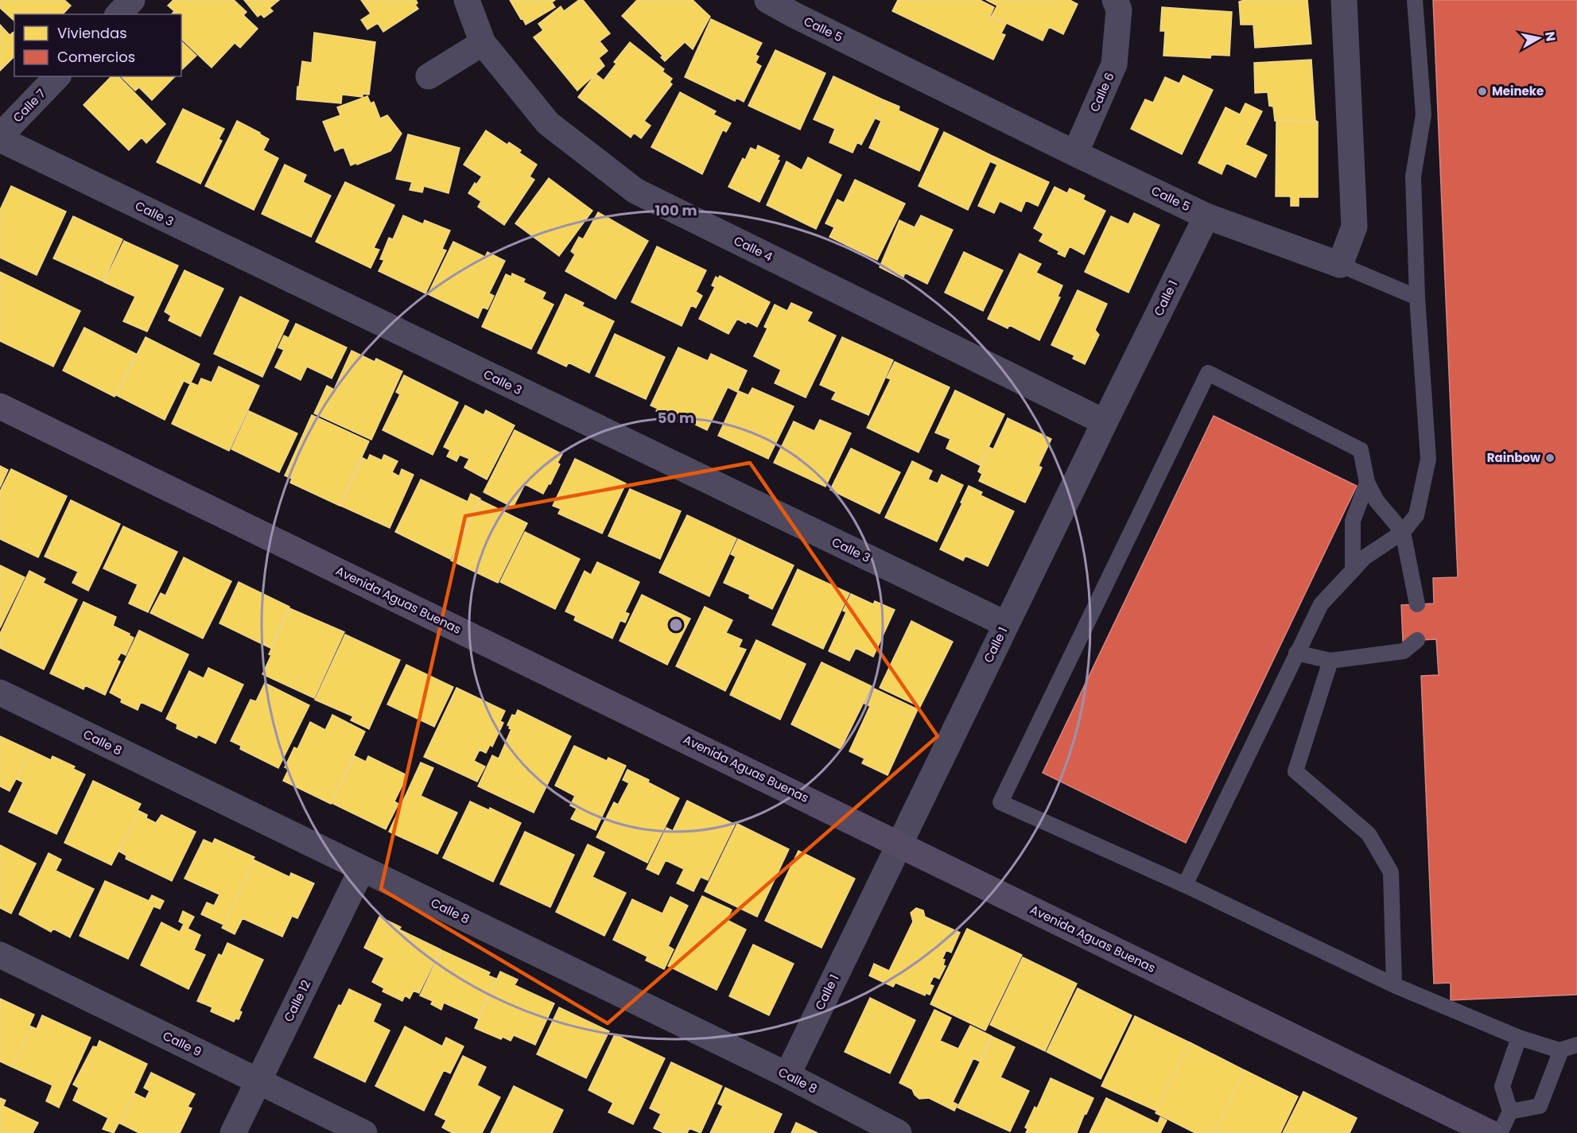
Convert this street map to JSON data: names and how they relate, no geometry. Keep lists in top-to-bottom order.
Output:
{
  "streets": {
    "street": [
      "Calle 5",
      "Calle 6",
      "Calle 7",
      "Calle 3",
      "Calle 4",
      "Calle 1",
      "Avenida Aguas Buenas",
      "Calle 8",
      "Calle 12",
      "Calle 9"
    ]
  },
  "crossings": [
    ["Calle 5", "Calle 6"],
    ["Calle 5", "Calle 1"],
    ["Calle 7", "Calle 3"],
    ["Calle 3", "Calle 1"],
    ["Calle 4", "Calle 1"],
    ["Calle 1", "Avenida Aguas Buenas"],
    ["Calle 1", "Calle 8"],
    ["Calle 8", "Calle 12"],
    ["Calle 12", "Calle 9"]
  ],
  "places": ["Meineke", "Rainbow"],
  "legend": ["Viviendas", "Comercios"],
  "north": "right",
  "rings": ["100 m", "50 m"]
}
